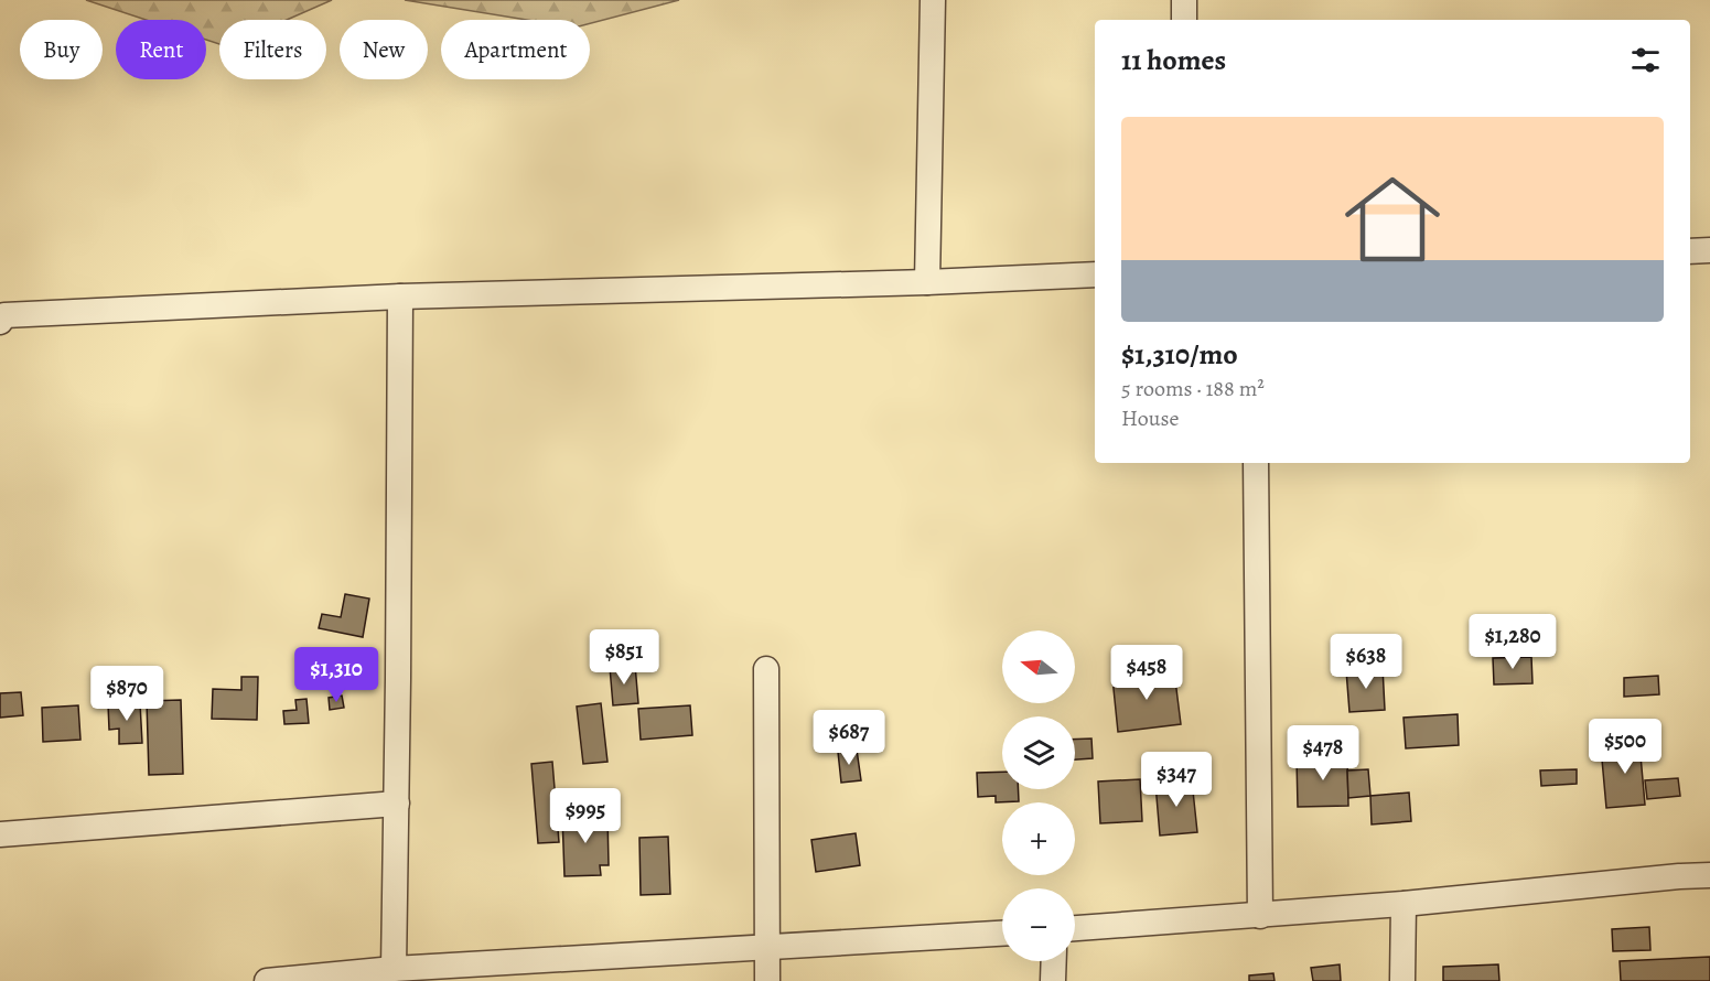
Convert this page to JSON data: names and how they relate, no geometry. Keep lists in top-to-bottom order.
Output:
{
  "north": "left",
  "page": {
    "chip": [
      "Buy",
      "Rent",
      "Filters",
      "New",
      "Apartment"
    ],
    "heading": "11 homes",
    "list": [
      {
        "name": "$1,310/mo",
        "note": "5 rooms · 188 m² · House"
      }
    ],
    "price": [
      "$1,280",
      "$851",
      "$638",
      "$458",
      "$1,310",
      "$870",
      "$687",
      "$500",
      "$478",
      "$347",
      "$995"
    ],
    "map_buttons": ["+", "−"]
  }
}
